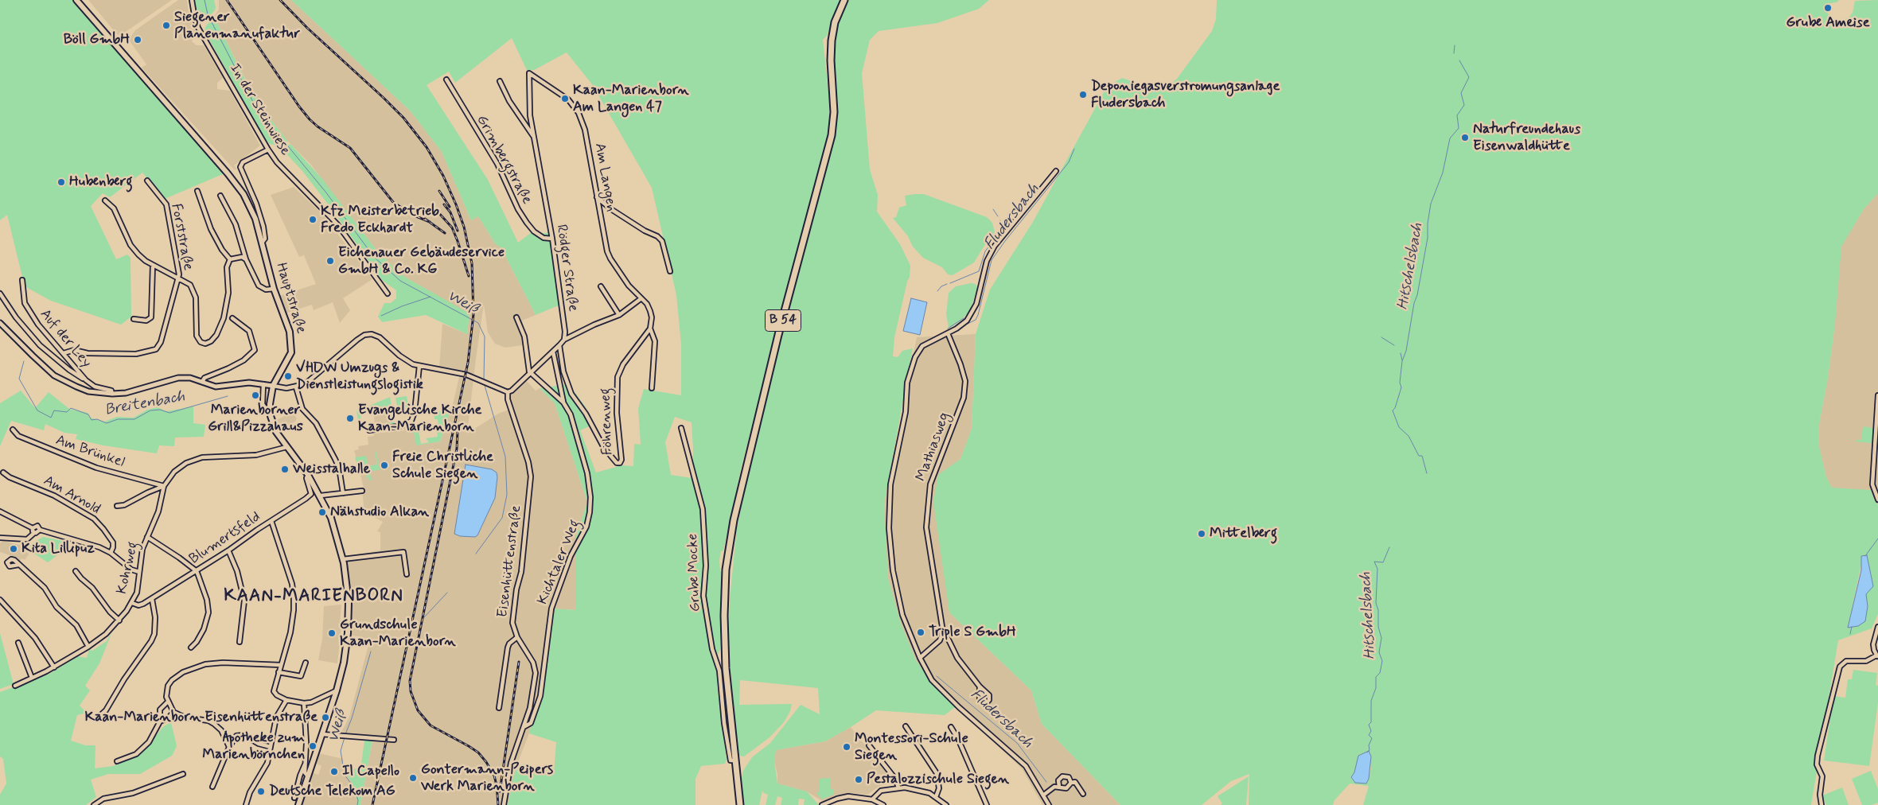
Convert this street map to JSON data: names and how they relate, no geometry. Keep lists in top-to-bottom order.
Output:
{
  "streets": {
    "main road": ["Hauptstraße", "B 54"],
    "street": [
      "In der Steinwiese",
      "Grimbergstraße",
      "Am Langen",
      "Forststraße",
      "Rödger Straße",
      "Auf der Ley",
      "Föhrenweg",
      "Mathiasweg",
      "Am Brünkel",
      "Am Arnold",
      "Blumertsfeld",
      "Eisenhüttenstraße",
      "Kichtaler Weg",
      "Kohrweg",
      "Grube Mocke"
    ]
  },
  "crossings": [
    ["Grimbergstraße", "Rödger Straße"],
    ["Am Langen", "Rödger Straße"],
    ["Forststraße", "Auf der Ley"],
    ["Hauptstraße", "Blumertsfeld"],
    ["Hauptstraße", "Kohrweg"],
    ["B 54", "Grube Mocke"],
    ["Am Brünkel", "Kohrweg"],
    ["Blumertsfeld", "Kohrweg"],
    ["Eisenhüttenstraße", "Kichtaler Weg"]
  ],
  "districts": ["KAAN-MARIENBORN"],
  "water": [
    "Fludersbach",
    "Hitschelsbach",
    "Weiß",
    "Breitenbach"
  ],
  "places": [
    "Grube Ameise",
    "Siegener Planenmanufaktur",
    "Böll GmbH",
    "Deponiegasverstromungsanlage Fludersbach",
    "Kaan-Marienborn Am Langen 47",
    "Naturfreundehaus Eisenwaldhütte",
    "Hubenberg",
    "Kfz Meisterbetrieb Fredo Eckhardt",
    "Eichenauer Gebäudeservice GmbH & Co. KG",
    "VHDW Umzugs & Dienstleistungslogistik",
    "Marienborner Grill&Pizzahaus",
    "Evangelische Kirche Kaan-Marienborn",
    "Freie Christliche Schule Siegen",
    "Weisstalhalle",
    "Nähstudio Alkan",
    "Mittelberg",
    "Kita Lillipuz",
    "Triple S GmbH",
    "Grundschule Kaan-Marienborn",
    "Kaan-Marienborn Eisenhüttenstraße",
    "Apotheke zum Marienbörnchen",
    "Montessori-Schule Siegen",
    "Il Capello",
    "Gontermann-Peipers Werk Marienborn",
    "Pestalozzischule Siegen",
    "Deutsche Telekom AG"
  ]
}
